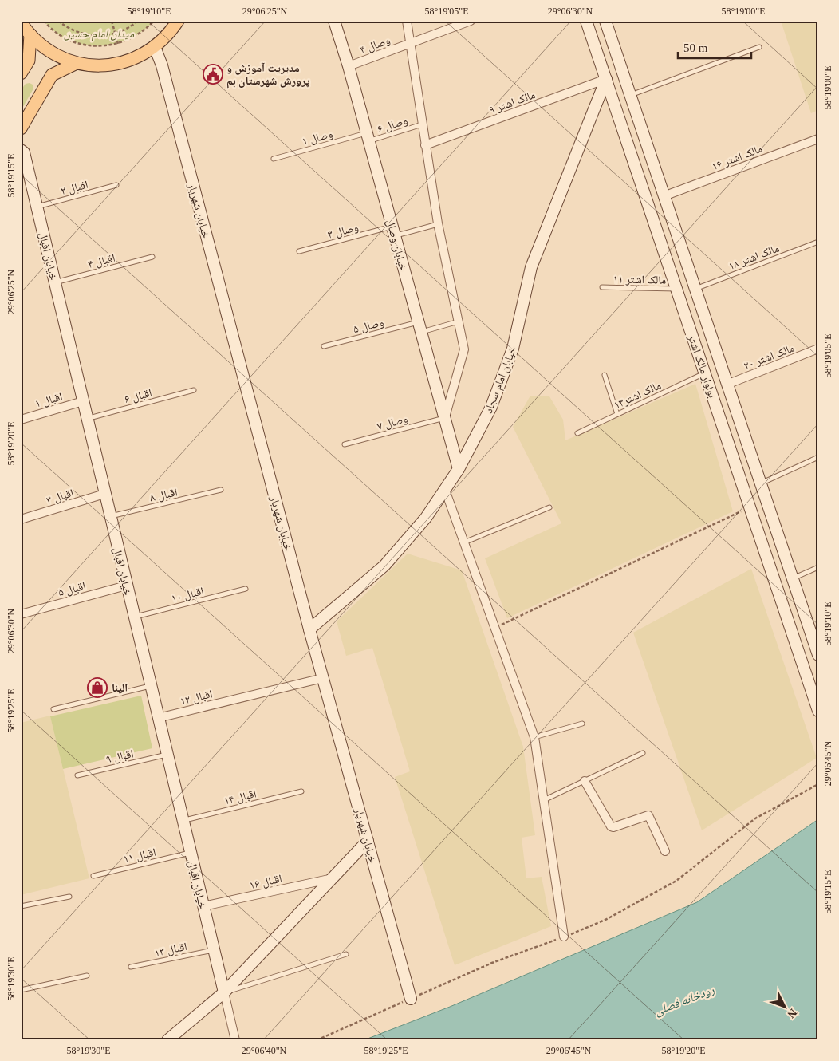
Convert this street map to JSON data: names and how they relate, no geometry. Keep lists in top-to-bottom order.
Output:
{
  "streets": {
    "street": [
      "وصال ۴",
      "مالک اشتر ۹",
      "مالک اشتر ۱۶",
      "خیابان شهریار",
      "خیابان وصال",
      "خیابان اقبال",
      "مالک اشتر ۲۰",
      "بولوار مالک اشتر",
      "خیابان امام سجاد",
      "اقبال ۱",
      "اقبال ۳",
      "اقبال ۵",
      "اقبال ۱۲",
      "اقبال ۱۶"
    ],
    "lane": [
      "وصال ۶",
      "وصال ۱",
      "اقبال ۲",
      "وصال ۳",
      "مالک اشتر ۱۸",
      "اقبال ۴",
      "مالک اشتر ۱۱",
      "وصال ۵",
      "مالک اشتر۱۳",
      "اقبال ۶",
      "وصال ۷",
      "اقبال ۸",
      "اقبال ۱۰",
      "اقبال ۹",
      "اقبال ۱۴",
      "اقبال ۱۱",
      "اقبال ۱۳"
    ]
  },
  "crossings": [
    ["وصال ۴", "خیابان وصال"],
    ["مالک اشتر ۹", "بولوار مالک اشتر"],
    ["مالک اشتر ۹", "خیابان امام سجاد"],
    ["وصال ۶", "وصال ۱"],
    ["وصال ۶", "خیابان وصال"],
    ["وصال ۱", "خیابان وصال"],
    ["مالک اشتر ۱۶", "بولوار مالک اشتر"],
    ["اقبال ۲", "خیابان اقبال"],
    ["خیابان شهریار", "خیابان امام سجاد"],
    ["خیابان شهریار", "اقبال ۱۲"],
    ["وصال ۳", "خیابان وصال"],
    ["خیابان وصال", "وصال ۵"],
    ["خیابان وصال", "خیابان امام سجاد"],
    ["خیابان وصال", "وصال ۷"],
    ["خیابان اقبال", "اقبال ۴"],
    ["خیابان اقبال", "اقبال ۶"],
    ["خیابان اقبال", "اقبال ۱"],
    ["خیابان اقبال", "اقبال ۸"],
    ["خیابان اقبال", "اقبال ۳"],
    ["خیابان اقبال", "اقبال ۵"],
    ["خیابان اقبال", "اقبال ۱۰"],
    ["خیابان اقبال", "اقبال ۱۲"],
    ["خیابان اقبال", "اقبال ۹"],
    ["خیابان اقبال", "اقبال ۱۴"],
    ["خیابان اقبال", "اقبال ۱۱"],
    ["خیابان اقبال", "اقبال ۱۶"],
    ["خیابان اقبال", "اقبال ۱۳"],
    ["مالک اشتر ۱۸", "بولوار مالک اشتر"],
    ["مالک اشتر ۱۱", "بولوار مالک اشتر"],
    ["مالک اشتر ۲۰", "بولوار مالک اشتر"],
    ["بولوار مالک اشتر", "خیابان امام سجاد"],
    ["بولوار مالک اشتر", "مالک اشتر۱۳"]
  ],
  "water": ["رودخانه فصلی"],
  "parks": ["میدان امام حسین"],
  "places": {
    "public building": ["مدیریت آموزش و پرورش شهرستان بم"],
    "shop": ["الینا"]
  },
  "scale_bar": "50 m",
  "north": "bottom right",
  "coordinates": [
    "58°19'10\"E",
    "29°06'25\"N",
    "58°19'05\"E",
    "29°06'30\"N",
    "58°19'00\"E",
    "58°19'15\"E",
    "58°19'20\"E",
    "58°19'25\"E",
    "29°06'45\"N",
    "58°19'30\"E",
    "29°06'40\"N"
  ]
}
